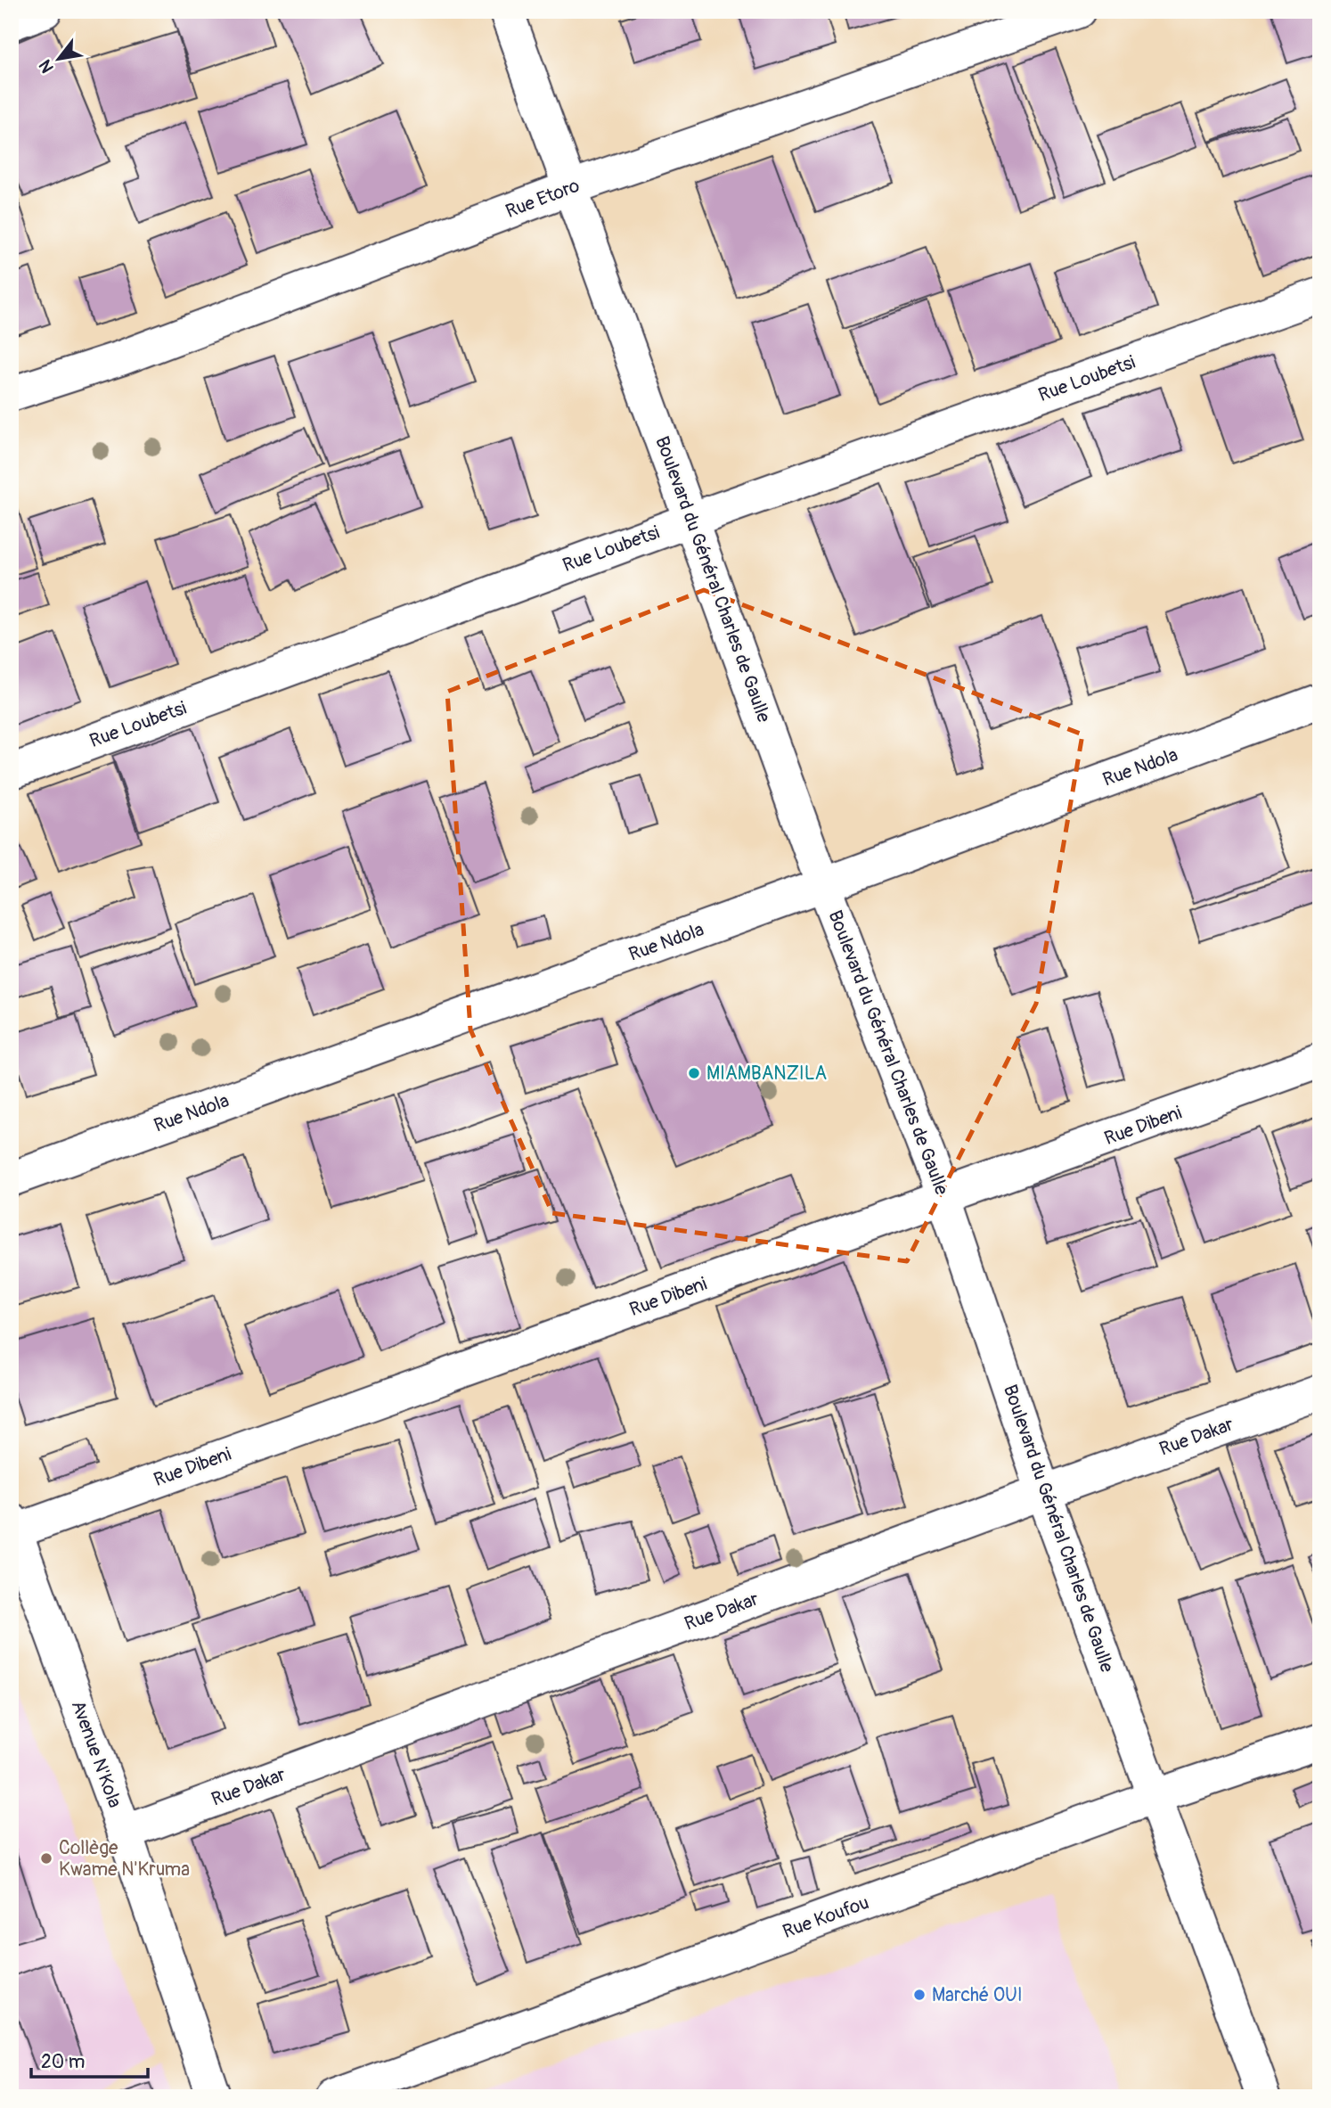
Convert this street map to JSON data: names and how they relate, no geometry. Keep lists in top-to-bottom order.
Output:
{
  "streets": {
    "street": [
      "Rue Etoro",
      "Rue Loubetsi",
      "Boulevard du Général Charles de Gaulle",
      "Rue Ndola",
      "Rue Dibeni",
      "Rue Dakar",
      "Avenue N'Kola",
      "Rue Koufou"
    ]
  },
  "crossings": [
    ["Rue Etoro", "Boulevard du Général Charles de Gaulle"],
    ["Rue Loubetsi", "Boulevard du Général Charles de Gaulle"],
    ["Boulevard du Général Charles de Gaulle", "Rue Ndola"],
    ["Boulevard du Général Charles de Gaulle", "Rue Dibeni"],
    ["Boulevard du Général Charles de Gaulle", "Rue Dakar"],
    ["Boulevard du Général Charles de Gaulle", "Rue Koufou"],
    ["Rue Dibeni", "Avenue N'Kola"],
    ["Rue Dakar", "Avenue N'Kola"]
  ],
  "places": ["MIAMBANZILA", "Collège Kwame N'Kruma", "Marché OUI"],
  "scale_bar": "20 m",
  "north": "bottom left"
}
